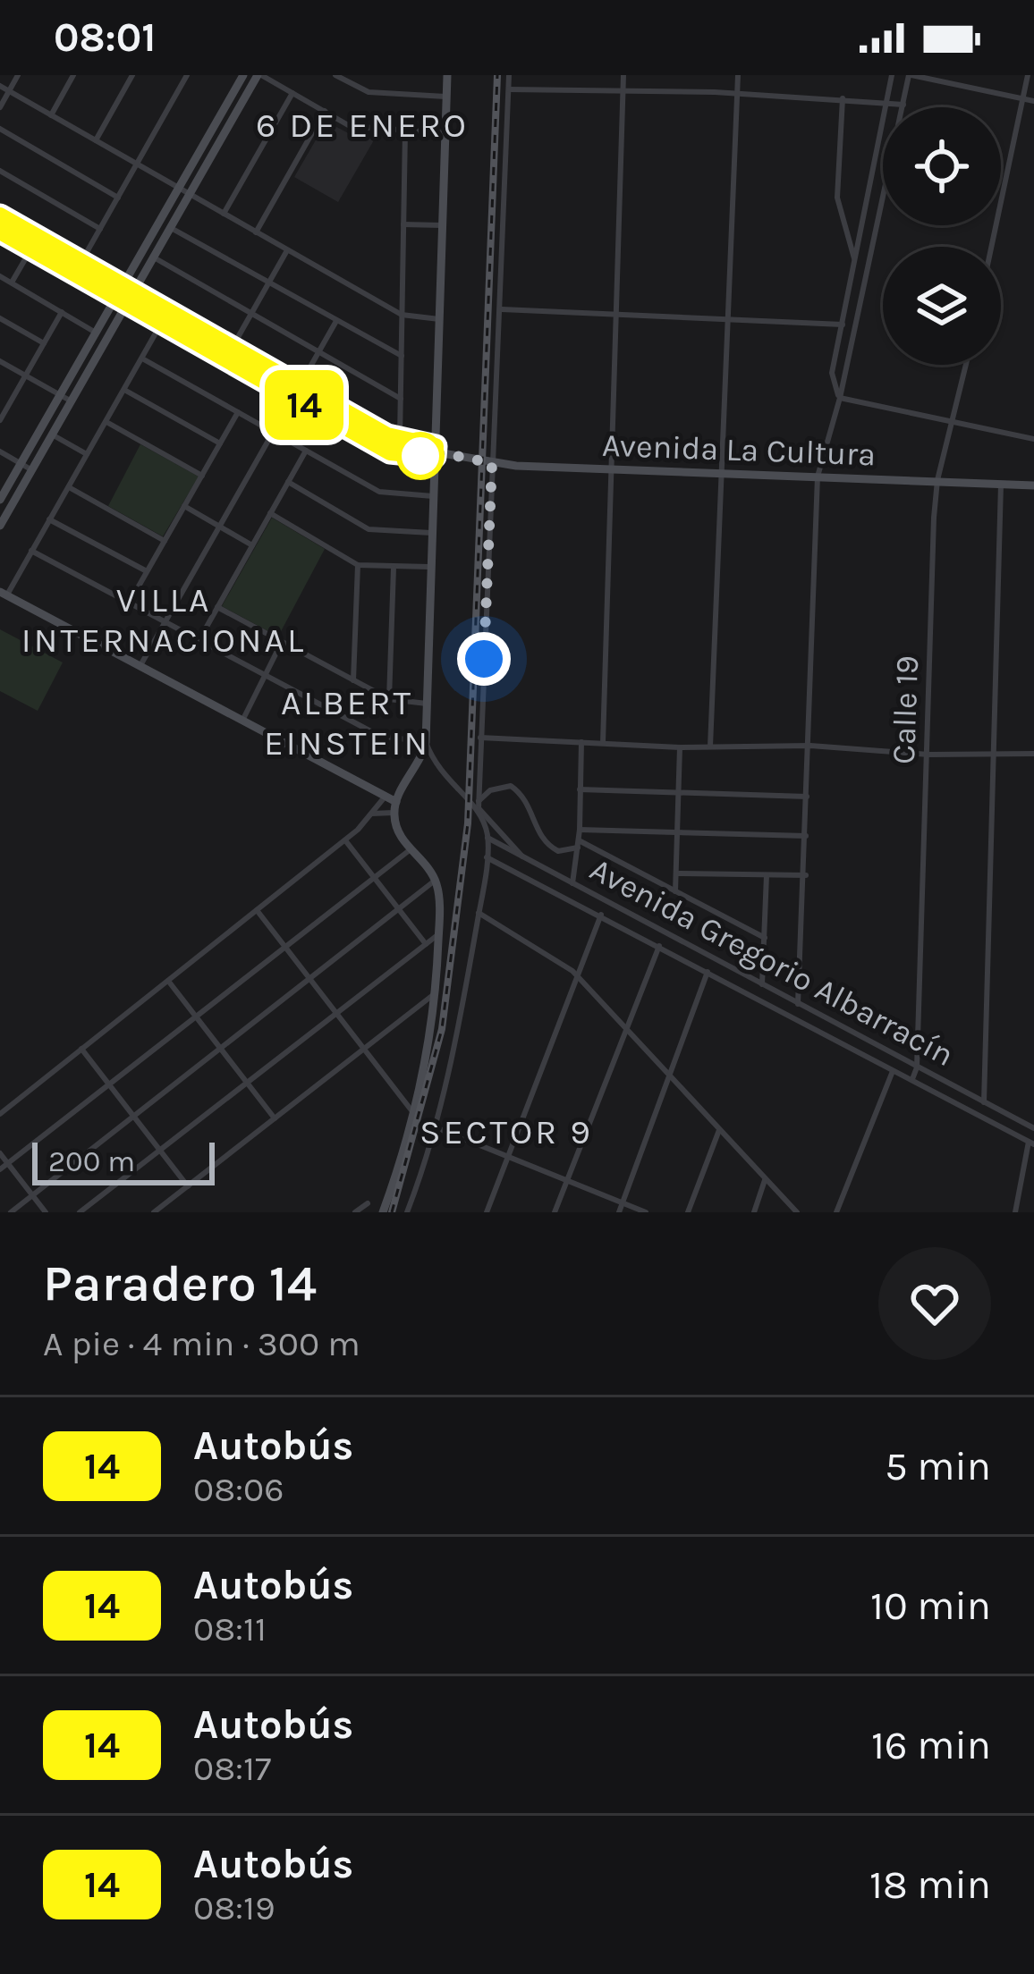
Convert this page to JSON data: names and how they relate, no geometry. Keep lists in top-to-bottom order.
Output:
{
  "streets": {
    "main road": ["Avenida La Cultura"],
    "street": ["Calle 19", "Avenida Gregorio Albarracín"]
  },
  "crossings": [
    ["Avenida La Cultura", "Calle 19"],
    ["Calle 19", "Avenida Gregorio Albarracín"]
  ],
  "districts": [
    "6 DE ENERO",
    "VILLA INTERNACIONAL",
    "ALBERT EINSTEIN",
    "SECTOR 9"
  ],
  "lines": ["bus line 14"],
  "scale_bar": "200 m",
  "page": {
    "status": "08:01",
    "on_map": "14",
    "scale": "200 m",
    "heading": ["Paradero 14", "A pie · 4 min · 300 m"],
    "list": [
      {
        "mark": "14",
        "name": "Autobús",
        "note": "08:06",
        "value": "5 min"
      },
      {
        "mark": "14",
        "name": "Autobús",
        "note": "08:11",
        "value": "10 min"
      },
      {
        "mark": "14",
        "name": "Autobús",
        "note": "08:17",
        "value": "16 min"
      },
      {
        "mark": "14",
        "name": "Autobús",
        "note": "08:19",
        "value": "18 min"
      }
    ]
  }
}
